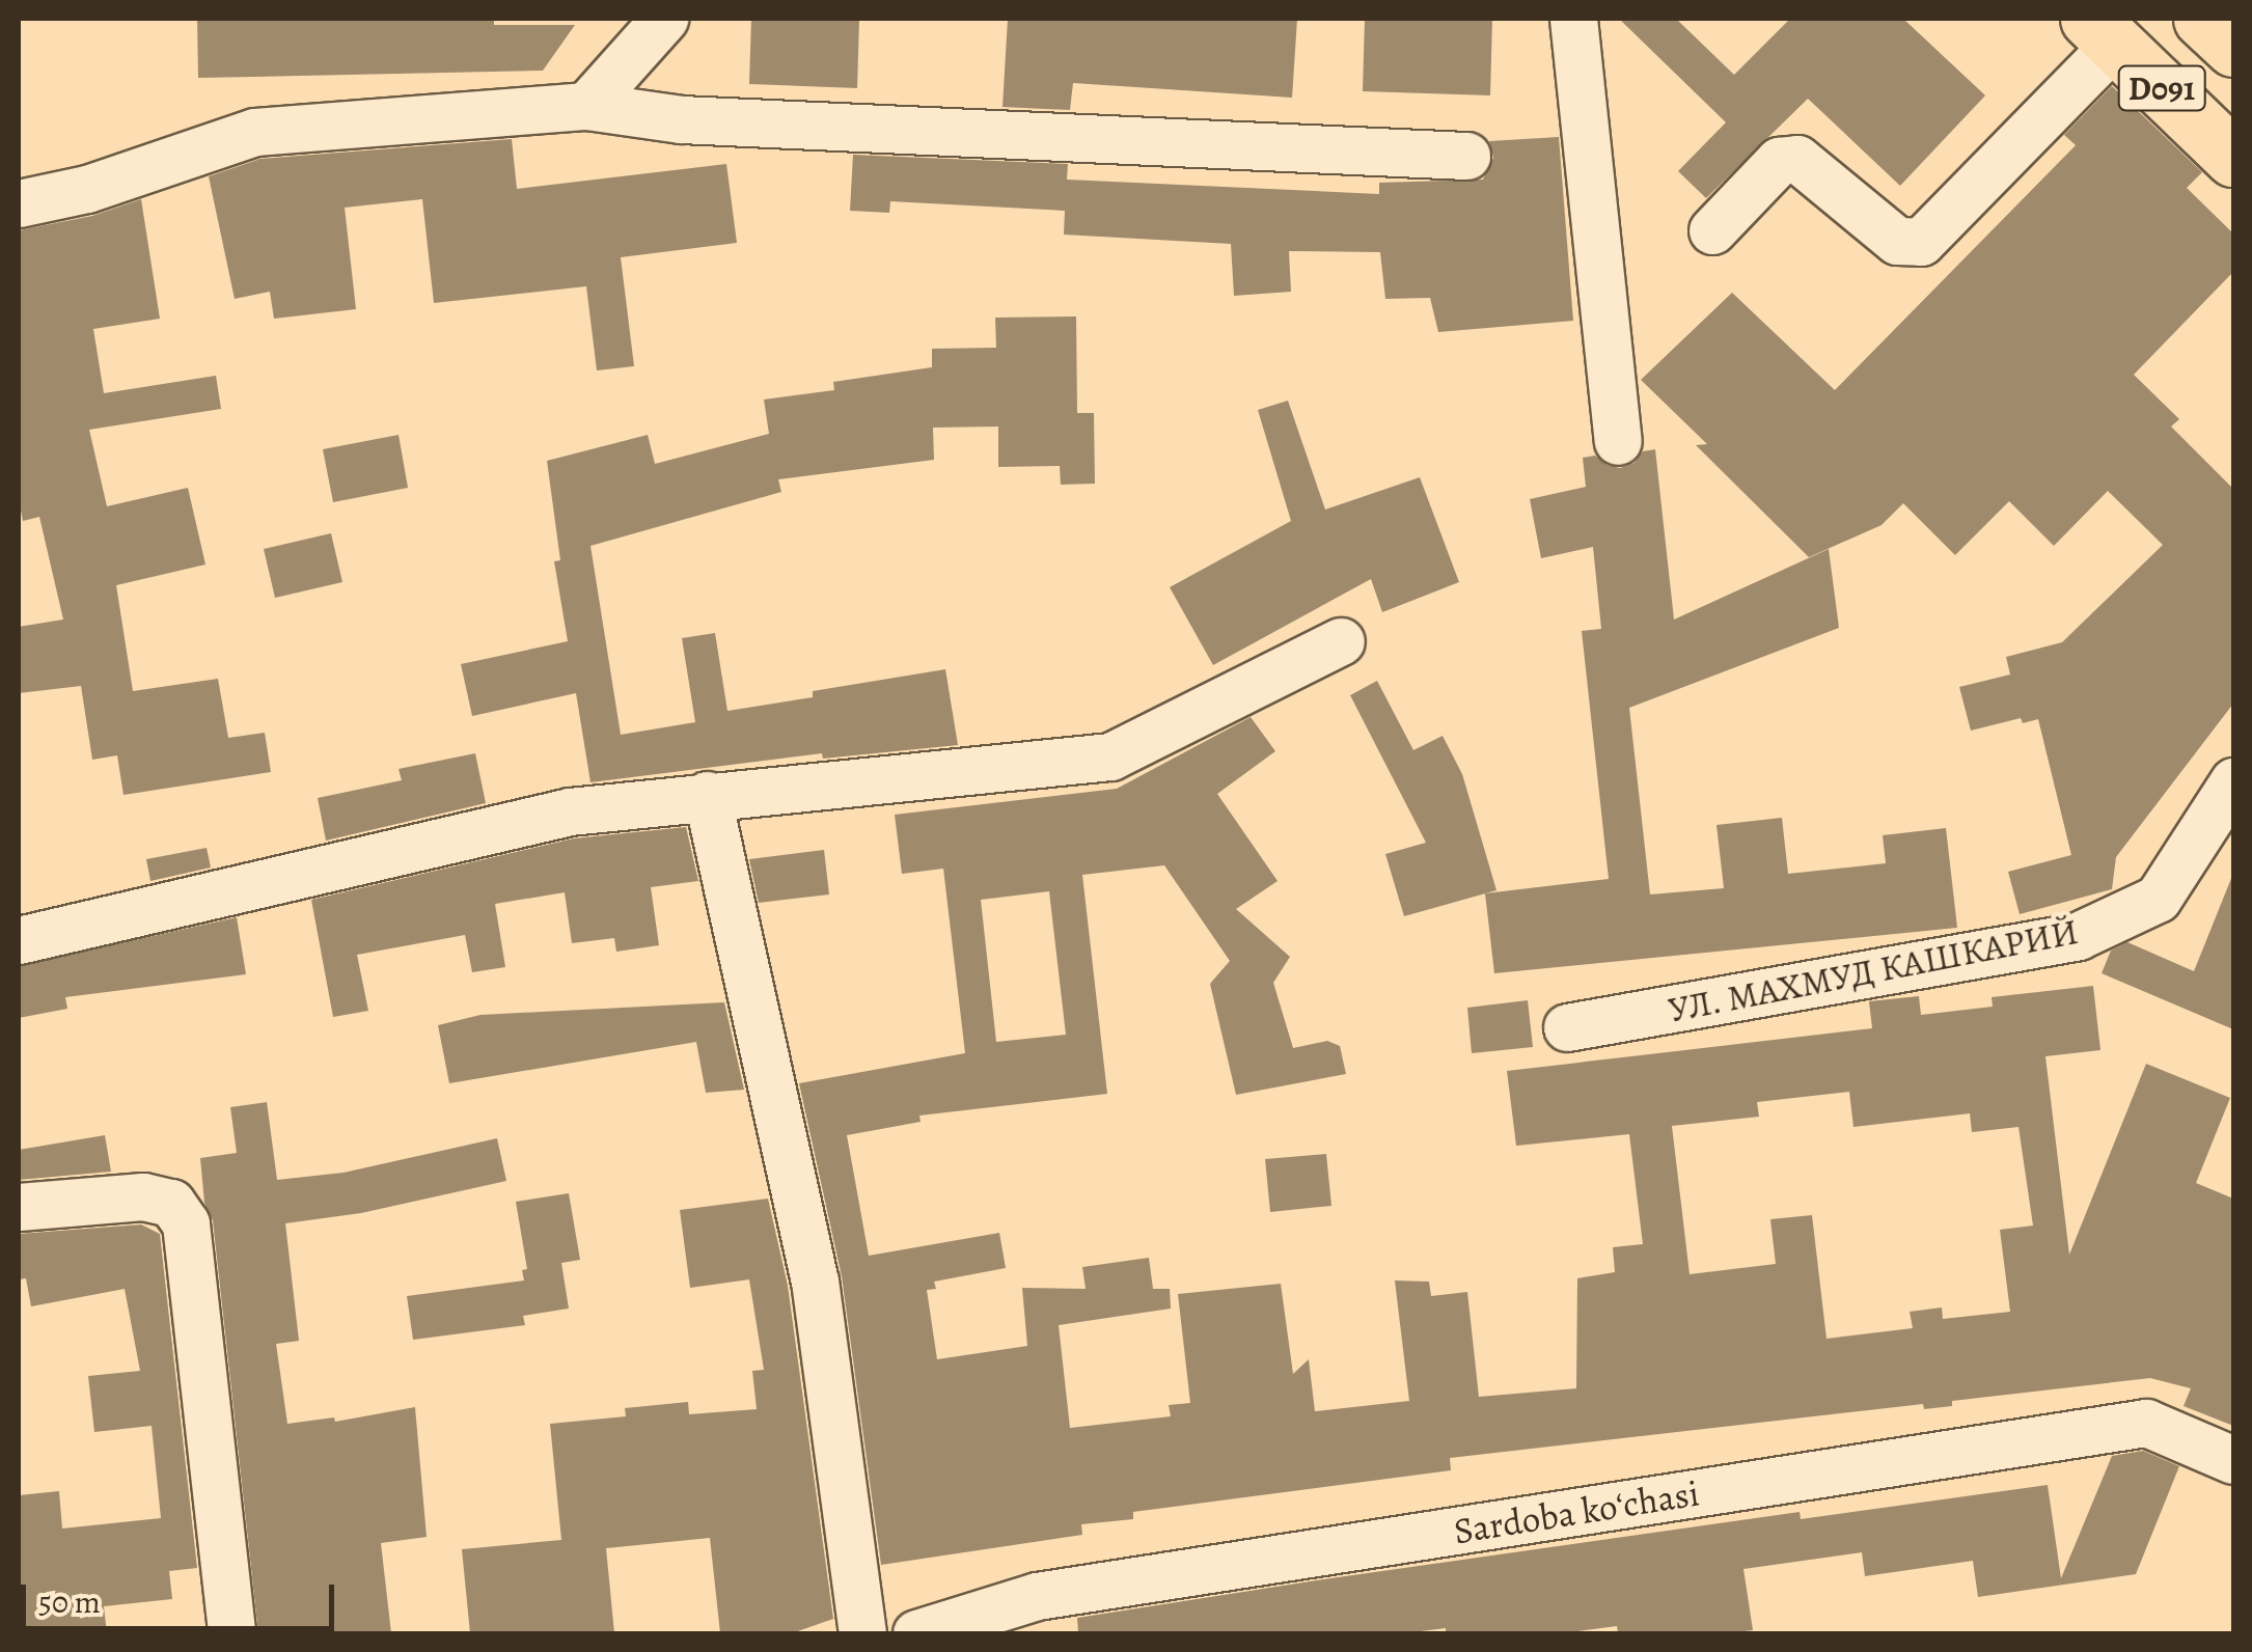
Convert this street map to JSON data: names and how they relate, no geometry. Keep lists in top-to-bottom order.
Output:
{
  "streets": {
    "highway": ["D091"],
    "street": ["УЛ. МАХМУД КАШКАРИЙ", "Sardoba koʻchasi"]
  },
  "scale_bar": "50 m"
}
